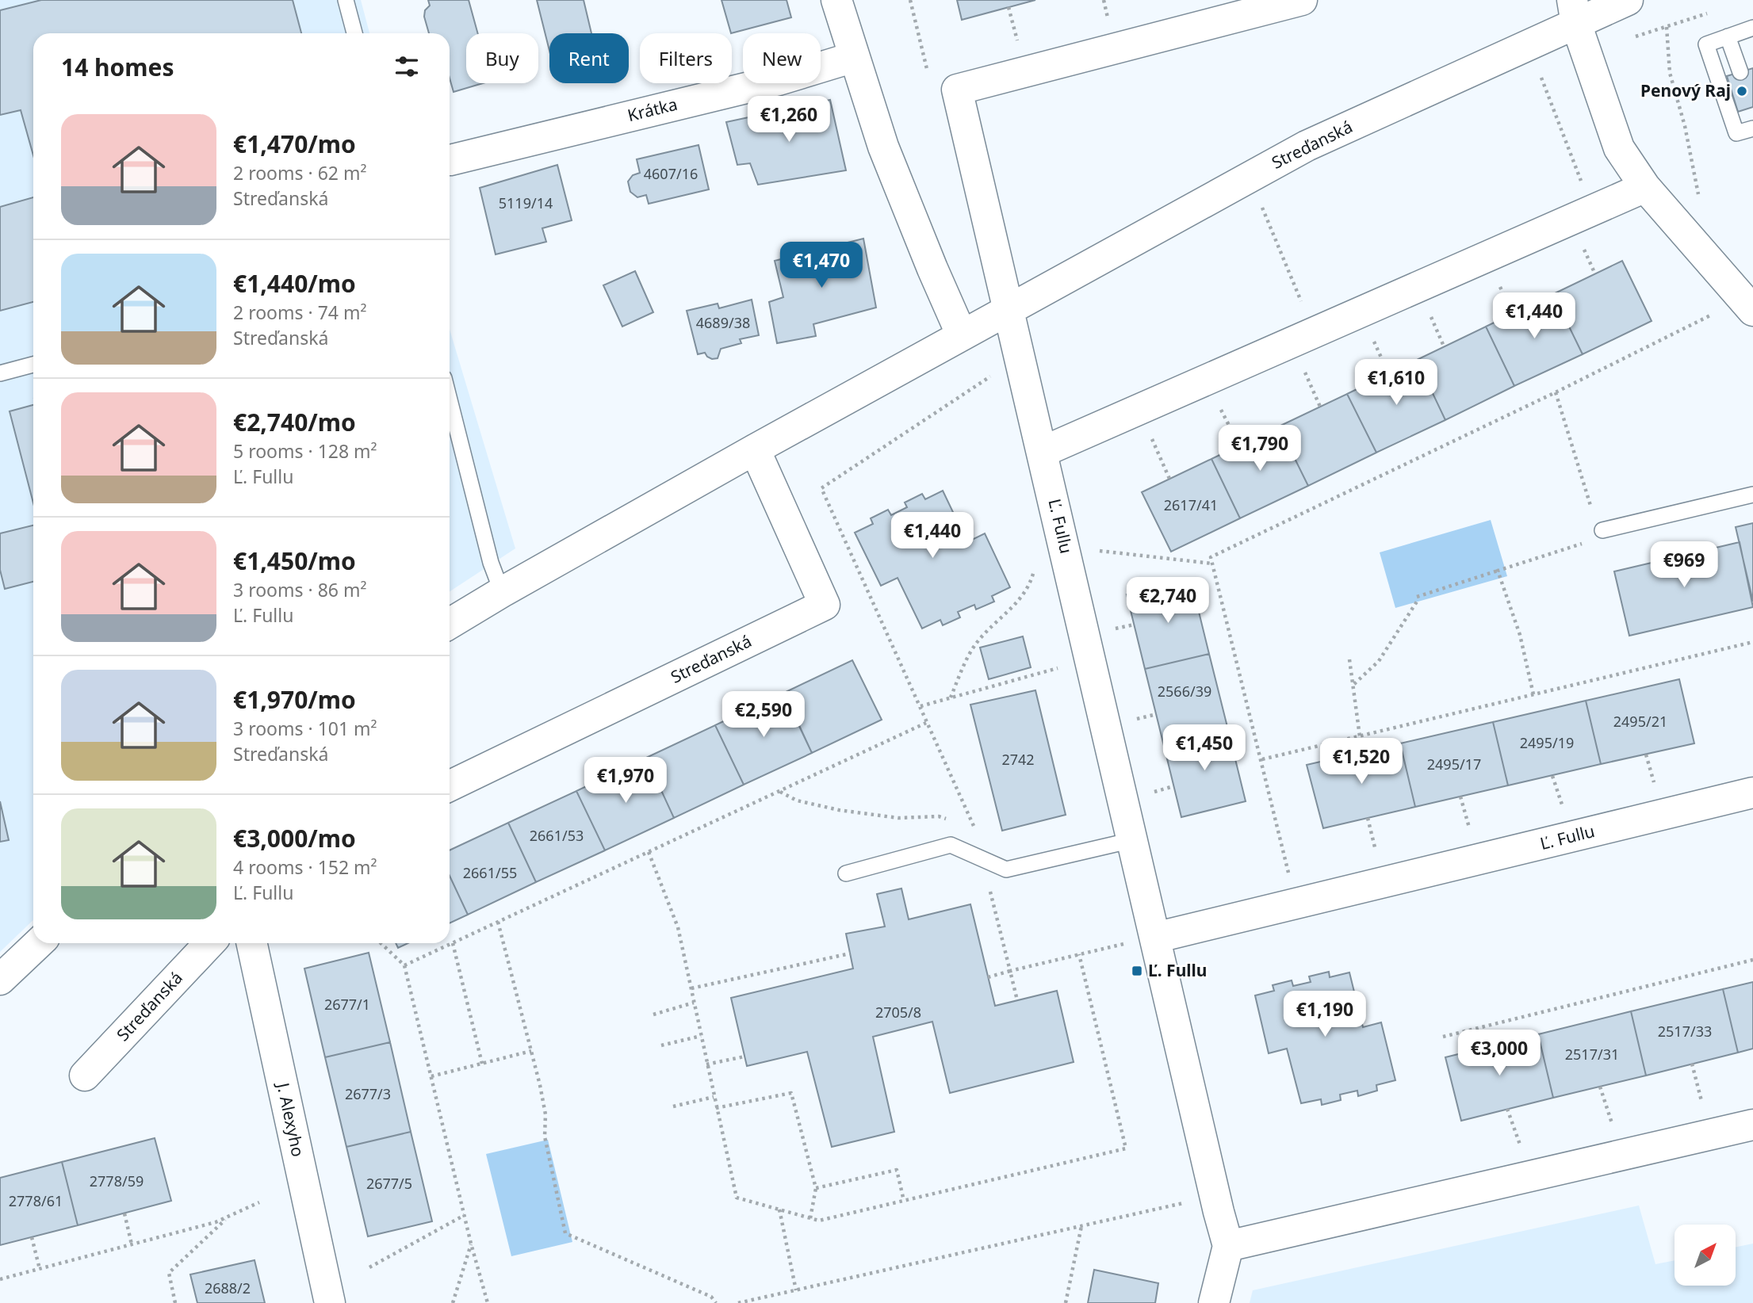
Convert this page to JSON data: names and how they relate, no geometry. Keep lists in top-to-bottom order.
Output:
{
  "streets": {
    "street": [
      "Krátka",
      "Streďanská",
      "Ľ. Fullu",
      "J. Alexyho"
    ]
  },
  "crossings": [
    ["Streďanská", "Ľ. Fullu"]
  ],
  "places": {
    "other": ["Penový Raj"],
    "transit": ["Ľ. Fullu"]
  },
  "house_numbers": [
    "4607/16",
    "5119/14",
    "4689/38",
    "2617/41",
    "2566/39",
    "2495/21",
    "2495/19",
    "2742",
    "2495/17",
    "2661/53",
    "2661/55",
    "2677/1",
    "2705/8",
    "2517/33",
    "2517/31",
    "2677/3",
    "2778/59",
    "2677/5",
    "2778/61",
    "2688/2"
  ],
  "north": "top right",
  "page": {
    "chip": [
      "Buy",
      "Rent",
      "Filters",
      "New"
    ],
    "heading": "14 homes",
    "price": [
      "€1,260",
      "€1,470",
      "€1,440",
      "€1,610",
      "€1,790",
      "€1,440",
      "€969",
      "€2,740",
      "€2,590",
      "€1,450",
      "€1,520",
      "€1,970",
      "€1,190",
      "€3,000"
    ],
    "list": [
      {
        "name": "€1,470/mo",
        "note": "2 rooms · 62 m² · Streďanská"
      },
      {
        "name": "€1,440/mo",
        "note": "2 rooms · 74 m² · Streďanská"
      },
      {
        "name": "€2,740/mo",
        "note": "5 rooms · 128 m² · Ľ. Fullu"
      },
      {
        "name": "€1,450/mo",
        "note": "3 rooms · 86 m² · Ľ. Fullu"
      },
      {
        "name": "€1,970/mo",
        "note": "3 rooms · 101 m² · Streďanská"
      },
      {
        "name": "€3,000/mo",
        "note": "4 rooms · 152 m² · Ľ. Fullu"
      }
    ]
  }
}
